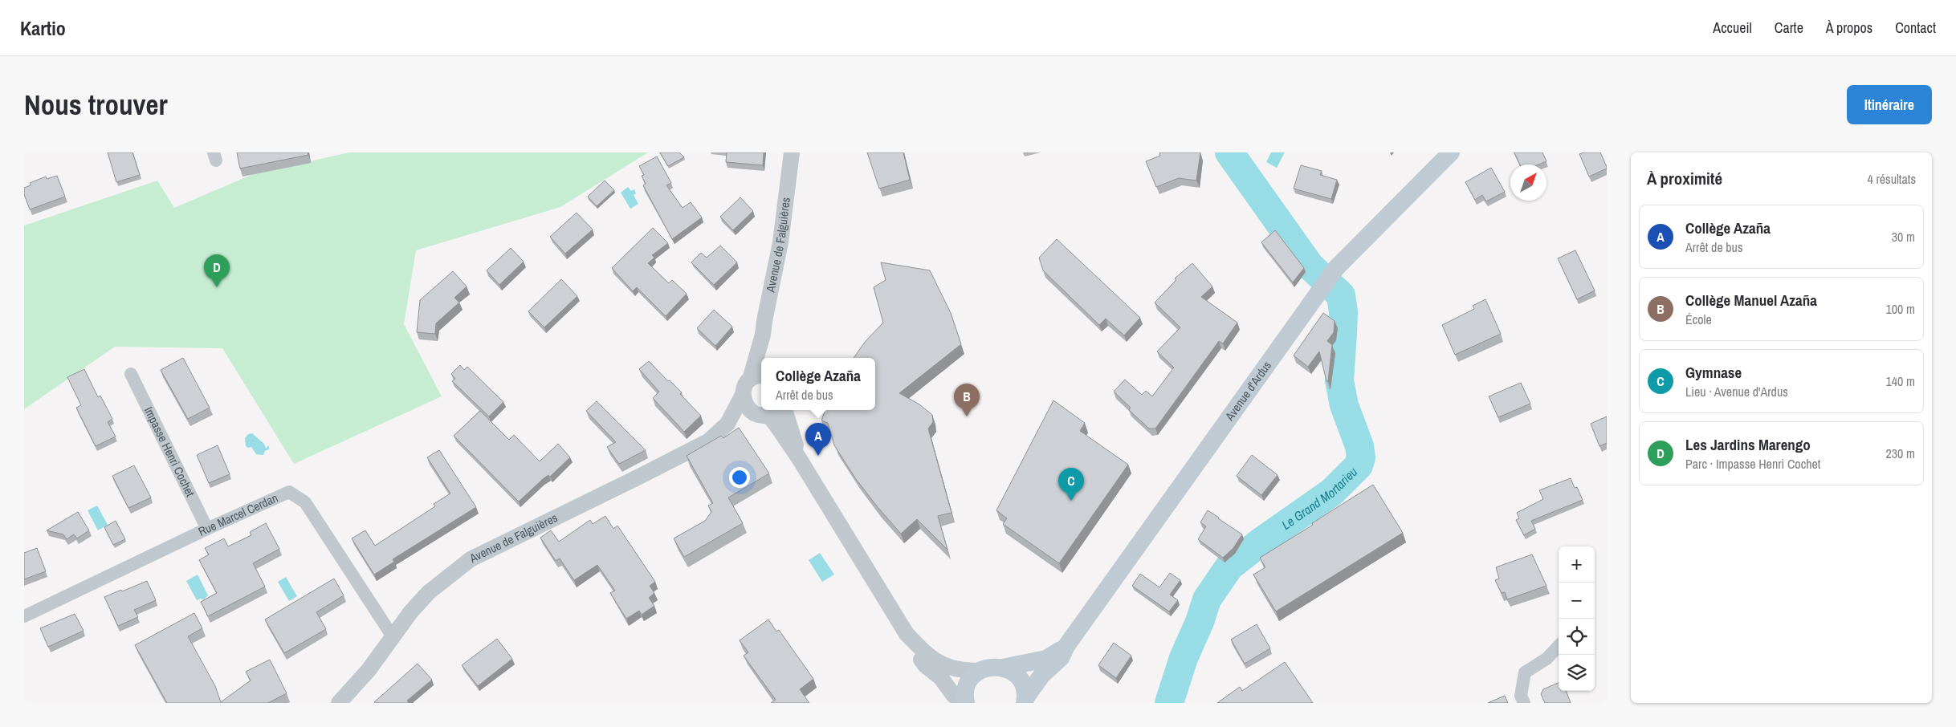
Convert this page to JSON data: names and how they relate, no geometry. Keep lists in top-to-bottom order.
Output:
{
  "streets": {
    "main road": ["Avenue d'Ardus"],
    "street": ["Avenue de Falguières", "Impasse Henri Cochet", "Rue Marcel Cerdan"]
  },
  "crossings": [
    ["Avenue de Falguières", "Rue Marcel Cerdan"],
    ["Impasse Henri Cochet", "Rue Marcel Cerdan"]
  ],
  "water": ["Le Grand Mortarieu"],
  "north": "top right",
  "page": {
    "header": "Kartio",
    "nav": [
      "Accueil",
      "Carte",
      "À propos",
      "Contact"
    ],
    "buttons": "Itinéraire",
    "title": "Nous trouver",
    "heading": ["À proximité", "4 résultats"],
    "list": [
      {
        "mark": "A",
        "name": "Collège Azaña",
        "note": "Arrêt de bus",
        "value": "30 m"
      },
      {
        "mark": "B",
        "name": "Collège Manuel Azaña",
        "note": "École",
        "value": "100 m"
      },
      {
        "mark": "C",
        "name": "Gymnase",
        "note": "Lieu · Avenue d'Ardus",
        "value": "140 m"
      },
      {
        "mark": "D",
        "name": "Les Jardins Marengo",
        "note": "Parc · Impasse Henri Cochet",
        "value": "230 m"
      }
    ],
    "pins": [
      "D",
      "B",
      "A",
      "C"
    ],
    "popup": ["Collège Azaña", "Arrêt de bus"],
    "map_buttons": ["+", "−"]
  }
}
